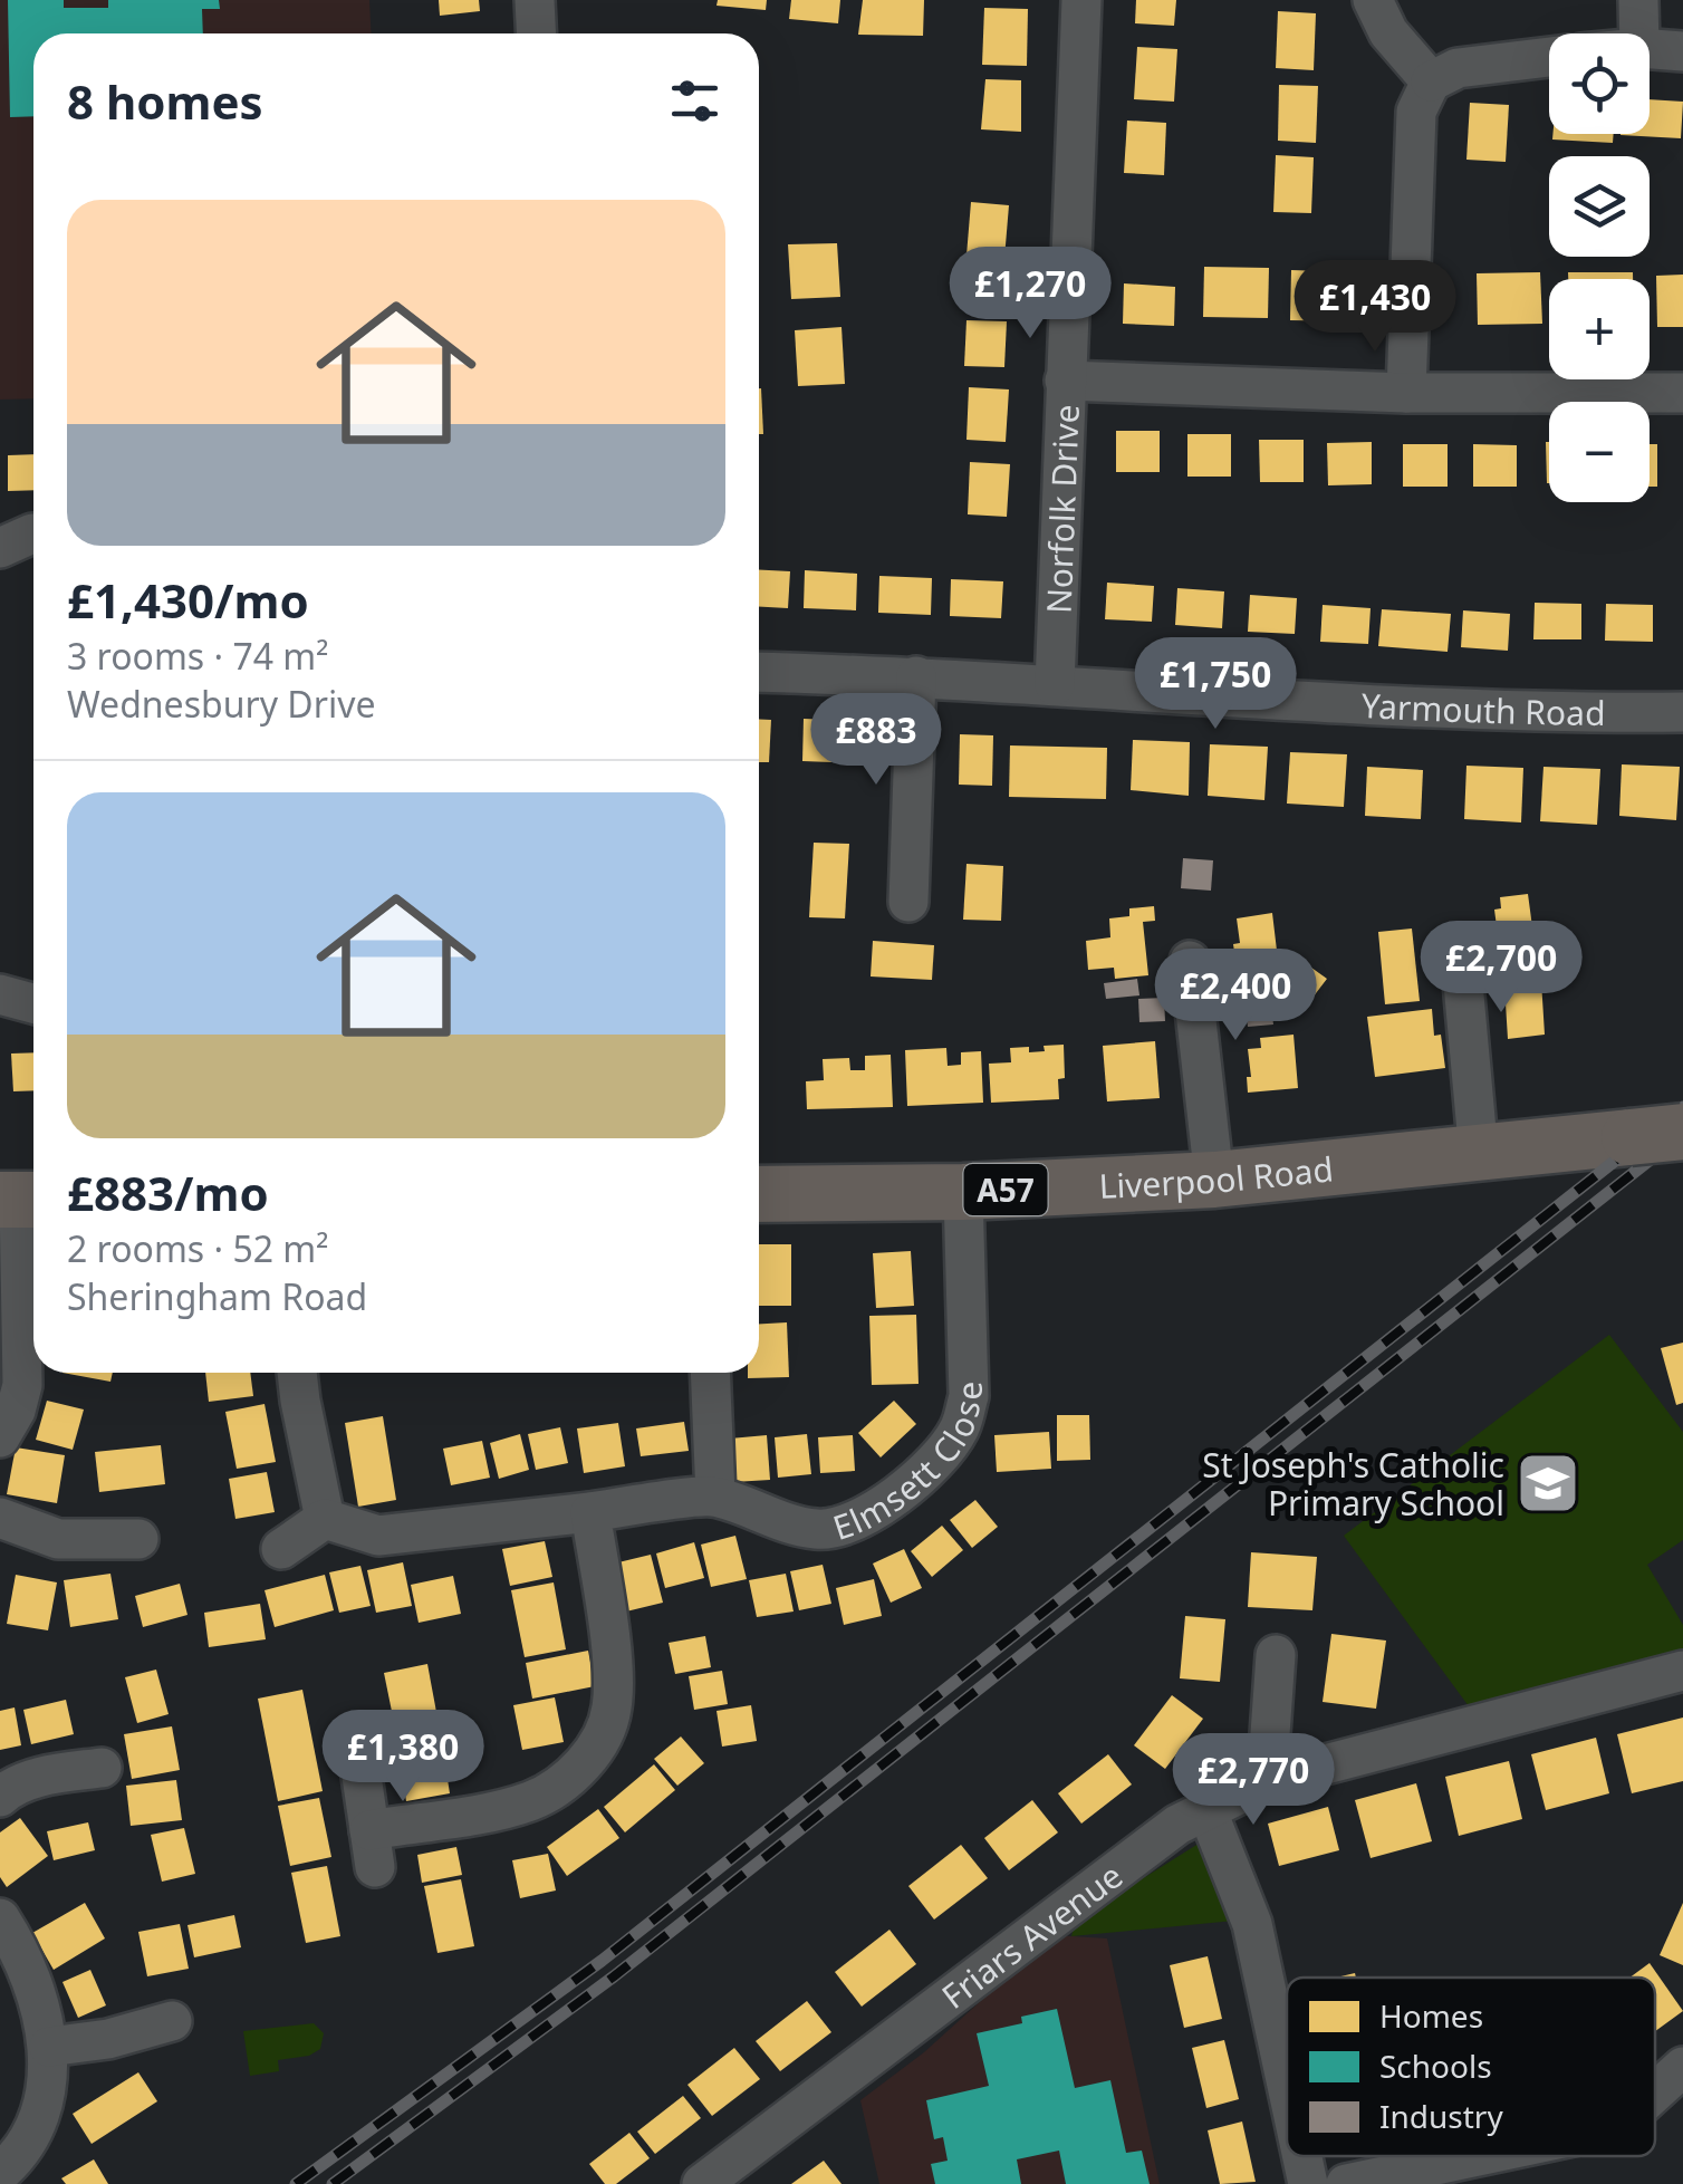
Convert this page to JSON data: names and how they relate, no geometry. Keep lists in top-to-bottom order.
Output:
{
  "streets": {
    "highway": ["Liverpool Road", "A57"],
    "street": [
      "Norfolk Drive",
      "Yarmouth Road",
      "Elmsett Close",
      "Friars Avenue"
    ]
  },
  "crossings": [
    ["Norfolk Drive", "Yarmouth Road"],
    ["Liverpool Road", "Elmsett Close"]
  ],
  "places": {
    "school or university": ["St Joseph's Catholic Primary School"]
  },
  "legend": ["Homes", "Schools", "Industry"],
  "page": {
    "map_buttons": ["+", "−"],
    "heading": "8 homes",
    "list": [
      {
        "name": "£1,430/mo",
        "note": "3 rooms · 74 m² · Wednesbury Drive"
      },
      {
        "name": "£883/mo",
        "note": "2 rooms · 52 m² · Sheringham Road"
      }
    ],
    "price": [
      "£1,270",
      "£1,430",
      "£1,750",
      "£883",
      "£2,700",
      "£2,400",
      "£1,380",
      "£2,770"
    ]
  }
}
